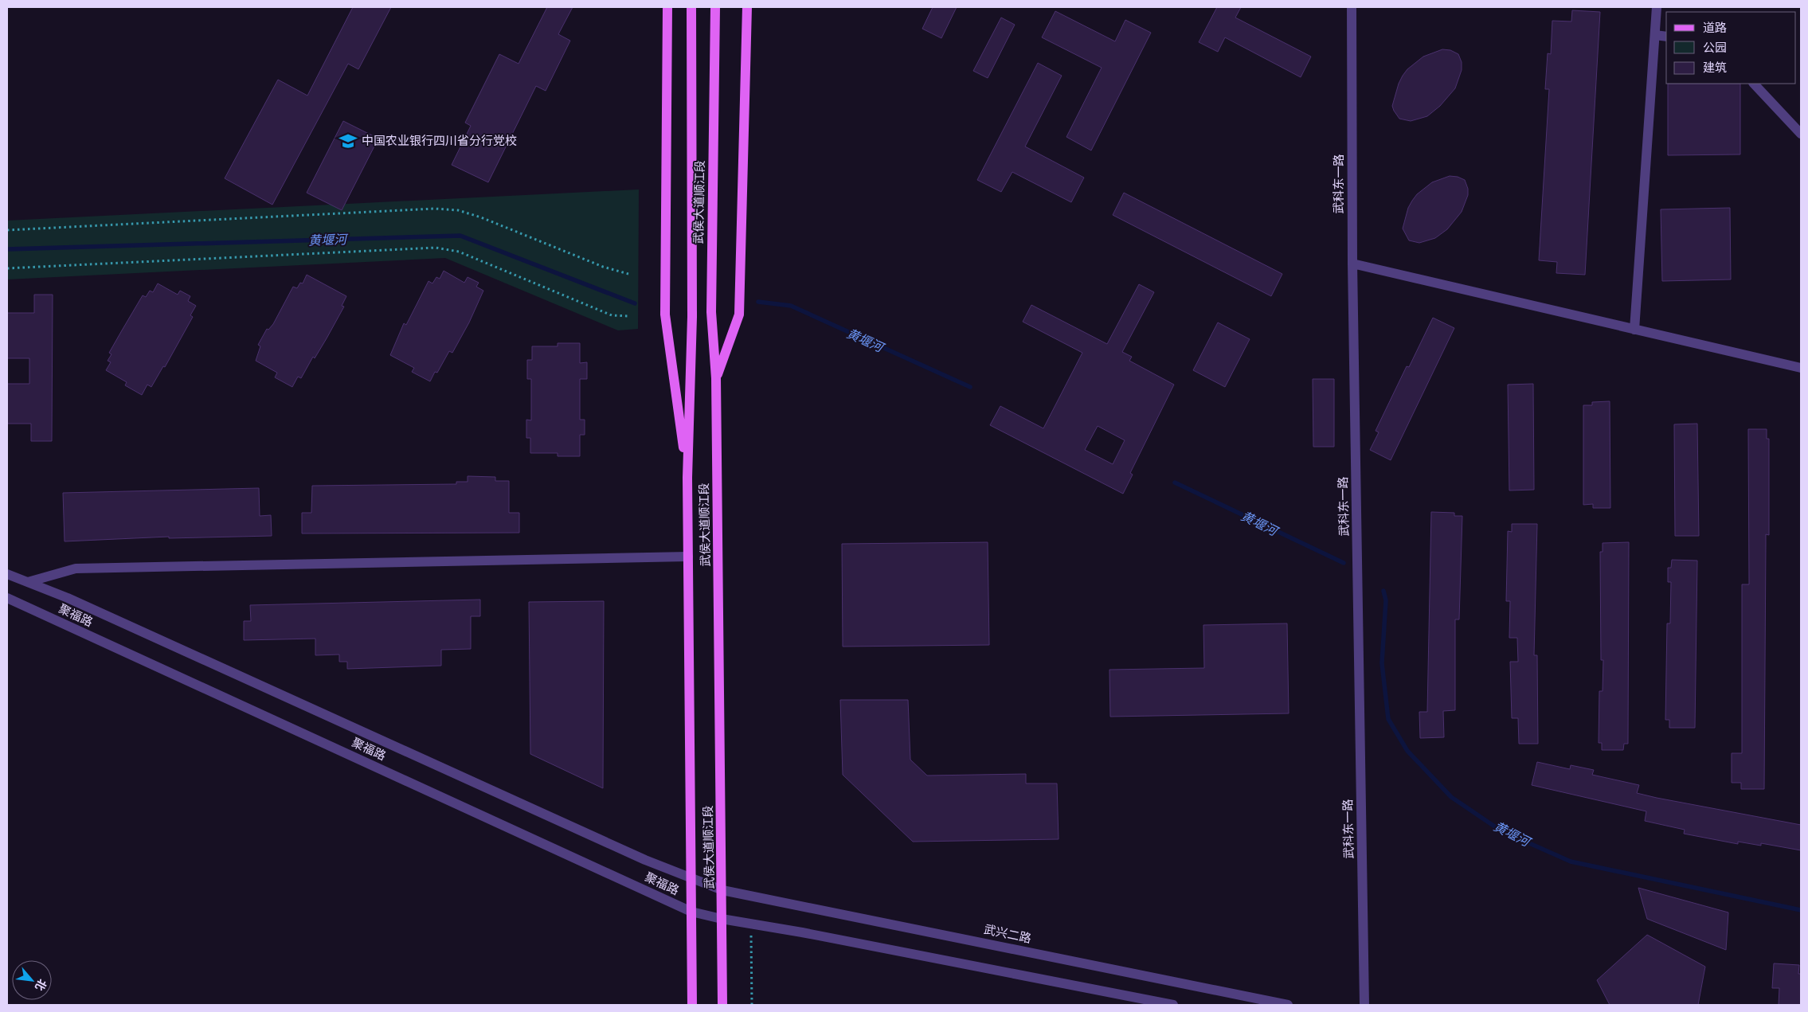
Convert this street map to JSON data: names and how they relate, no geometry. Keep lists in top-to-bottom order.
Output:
{
  "streets": {
    "main road": ["武侯大道顺江段"],
    "street": ["武科东一路", "聚福路", "武兴二路"]
  },
  "crossings": [
    ["武侯大道顺江段", "聚福路"],
    ["武侯大道顺江段", "武兴二路"]
  ],
  "water": ["黄堰河"],
  "places": {
    "school or university": ["中国农业银行四川省分行党校"]
  },
  "legend": ["道路", "公园", "建筑"],
  "north": "bottom right"
}
